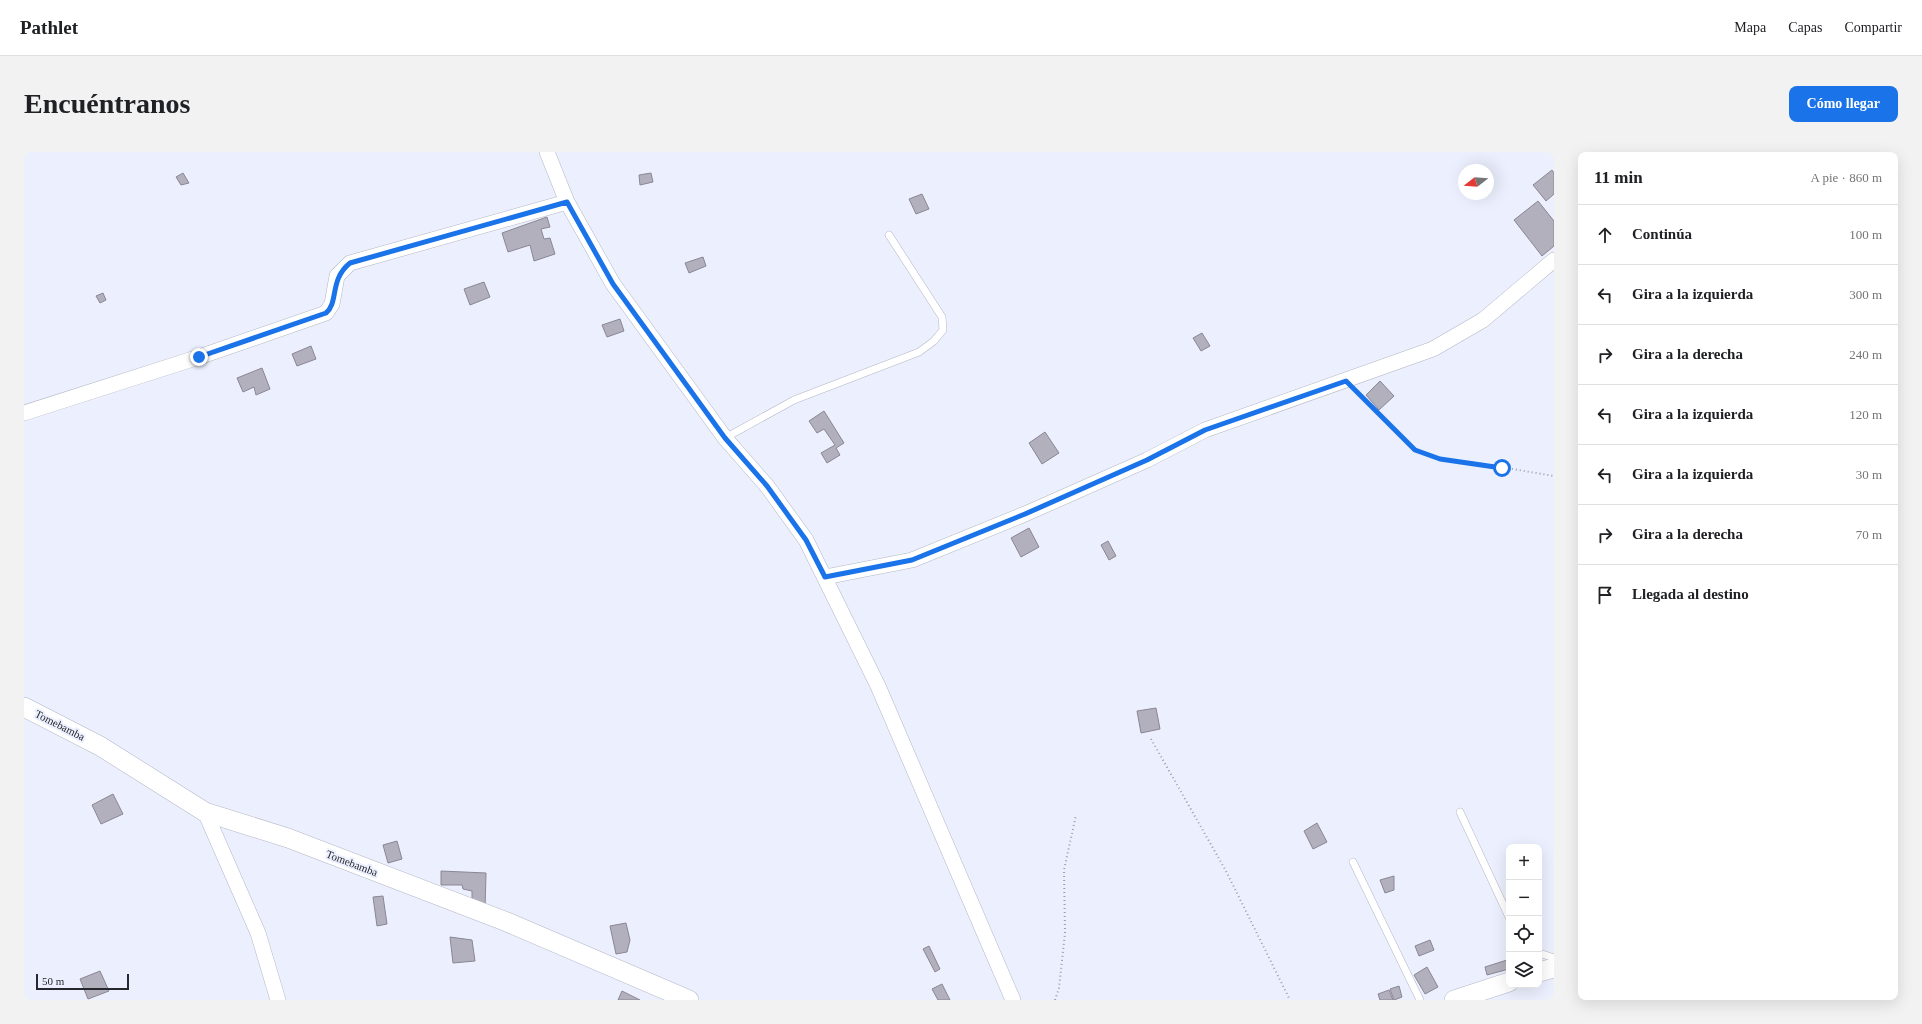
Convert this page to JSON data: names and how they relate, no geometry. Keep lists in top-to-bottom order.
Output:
{
  "streets": {
    "street": ["Tomebamba"]
  },
  "scale_bar": "50 m",
  "north": "left",
  "page": {
    "header": "Pathlet",
    "nav": ["Mapa", "Capas", "Compartir"],
    "buttons": "Cómo llegar",
    "title": "Encuéntranos",
    "heading": ["11 min", "A pie · 860 m"],
    "list": [
      ["Continúa", "100 m"],
      ["Gira a la izquierda", "300 m"],
      ["Gira a la derecha", "240 m"],
      ["Gira a la izquierda", "120 m"],
      ["Gira a la izquierda", "30 m"],
      ["Gira a la derecha", "70 m"],
      "Llegada al destino"
    ],
    "map_buttons": ["+", "−"],
    "scale": "50 m"
  }
}
